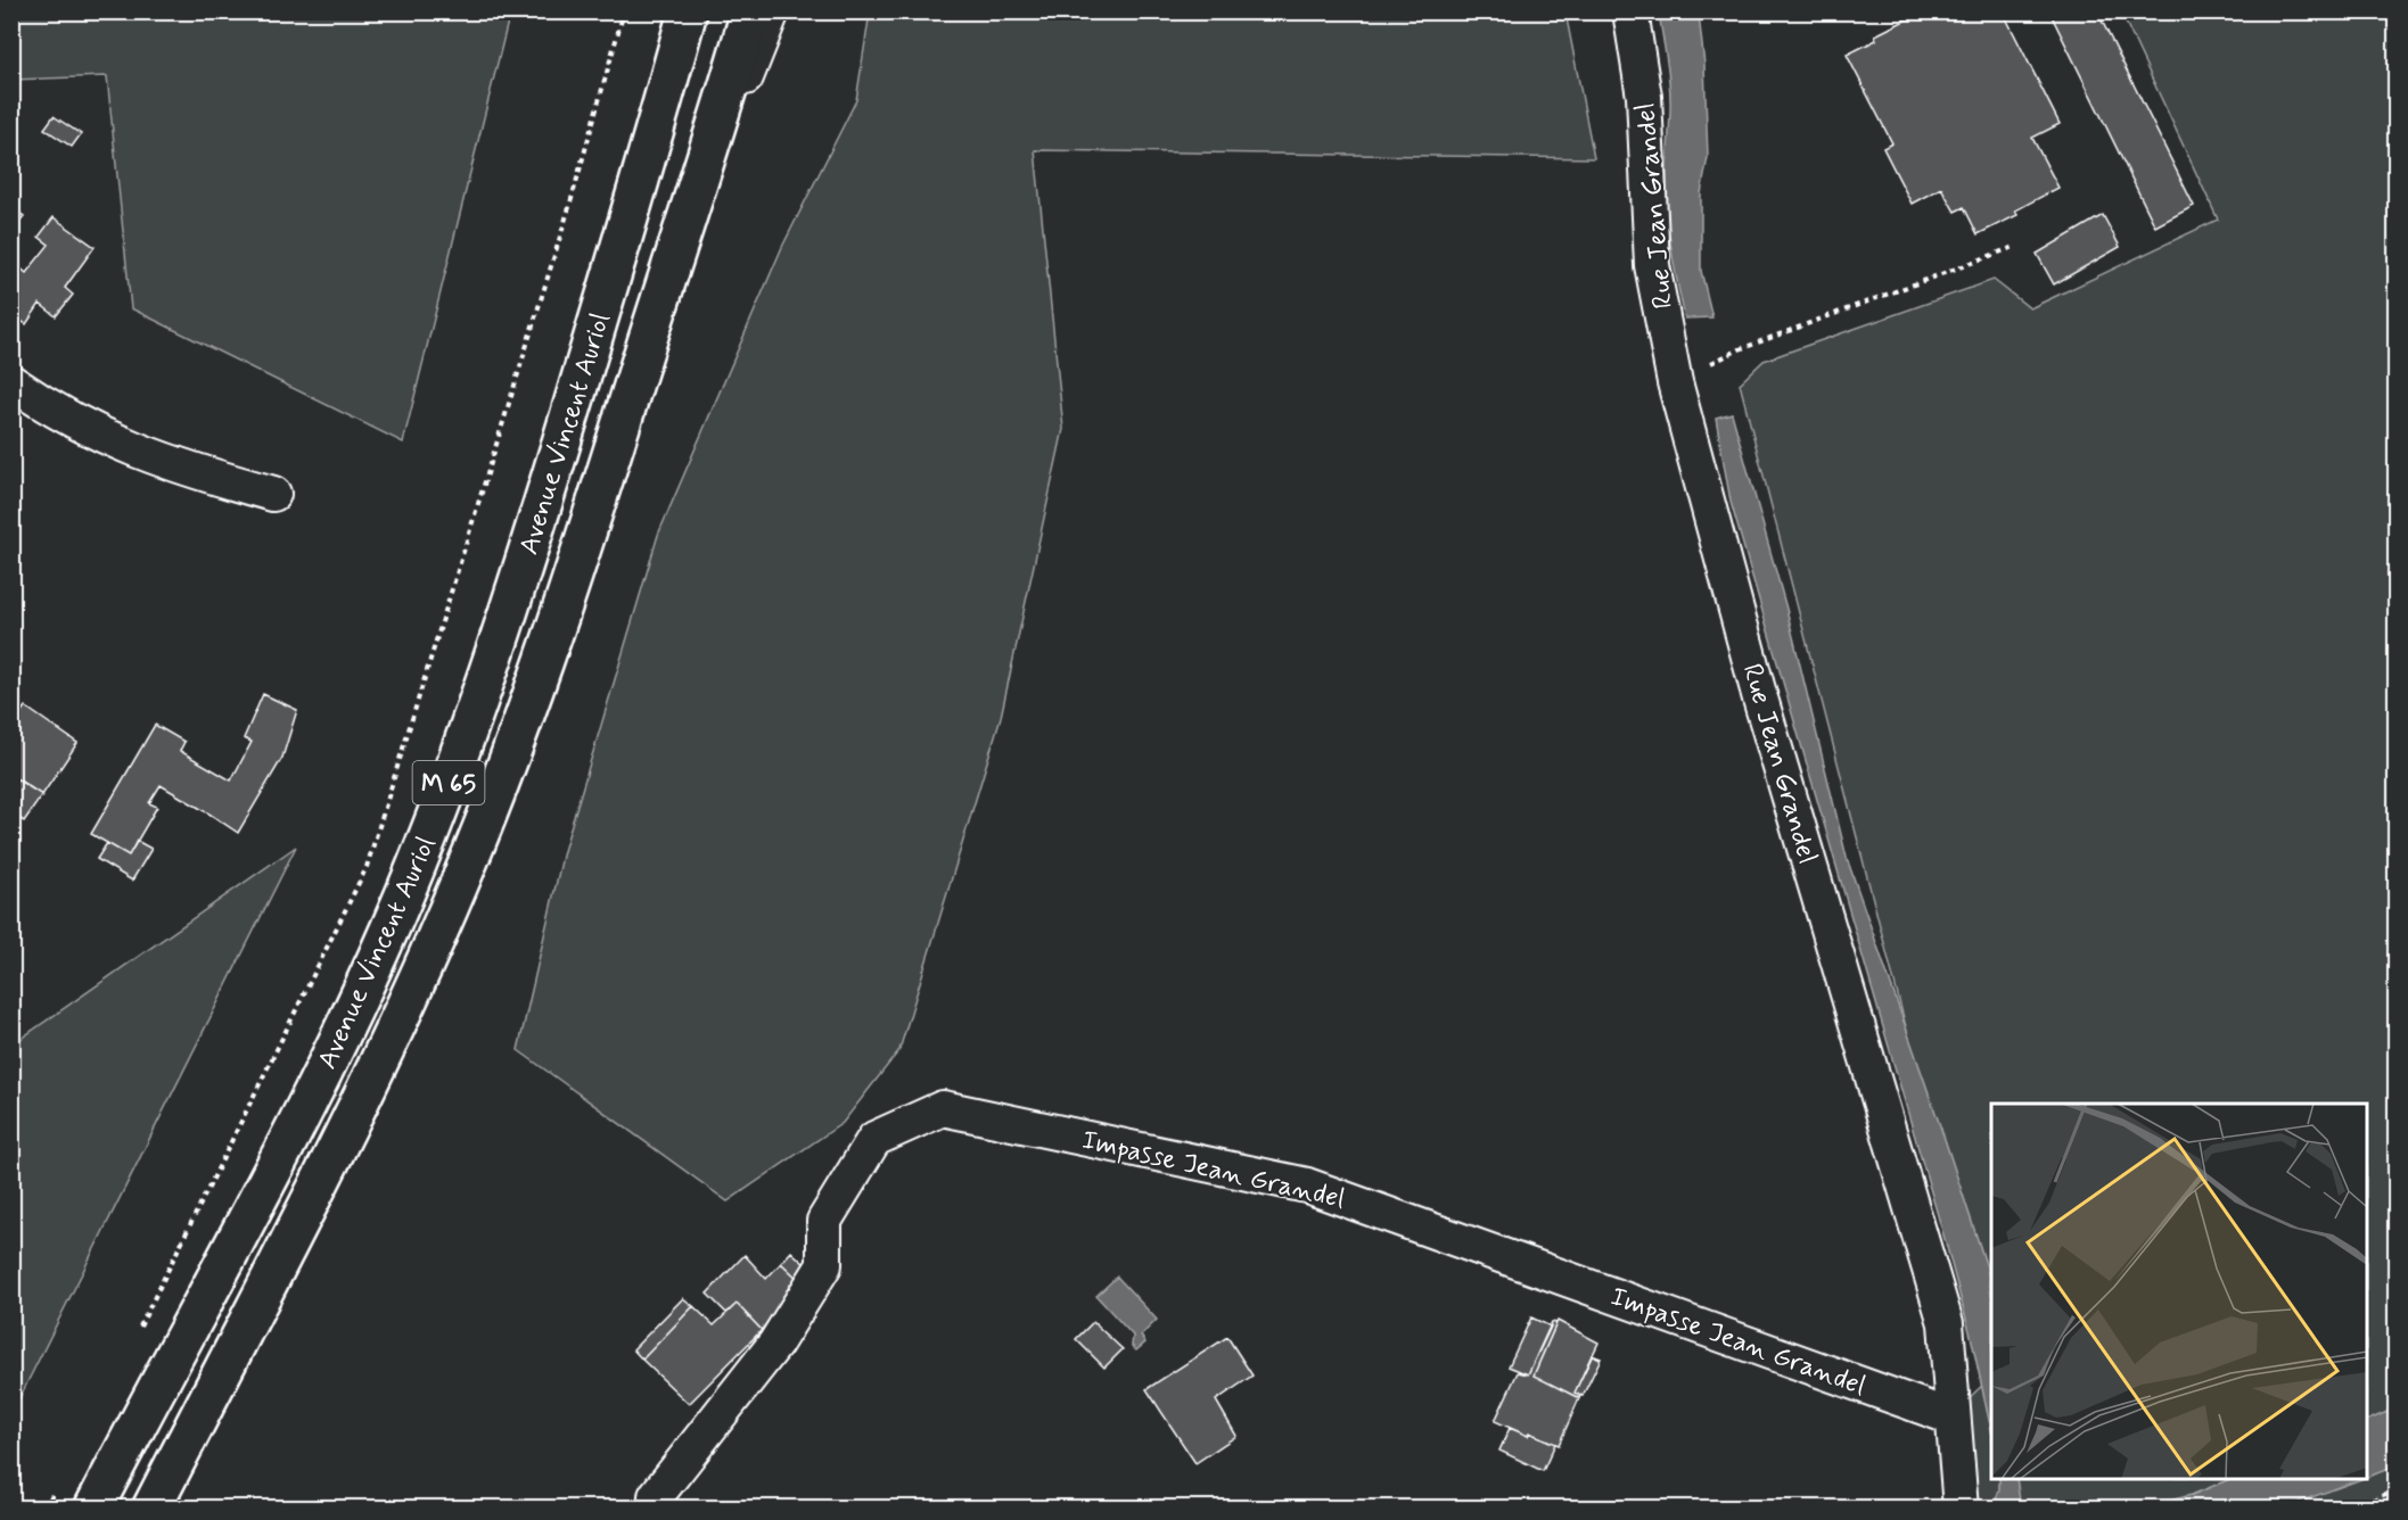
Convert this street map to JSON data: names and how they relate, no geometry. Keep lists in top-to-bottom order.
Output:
{
  "streets": {
    "main road": ["Avenue Vincent Auriol", "M 65"],
    "street": ["Rue Jean Grandel", "Impasse Jean Grandel"]
  },
  "crossings": [
    ["Rue Jean Grandel", "Impasse Jean Grandel"]
  ]
}
